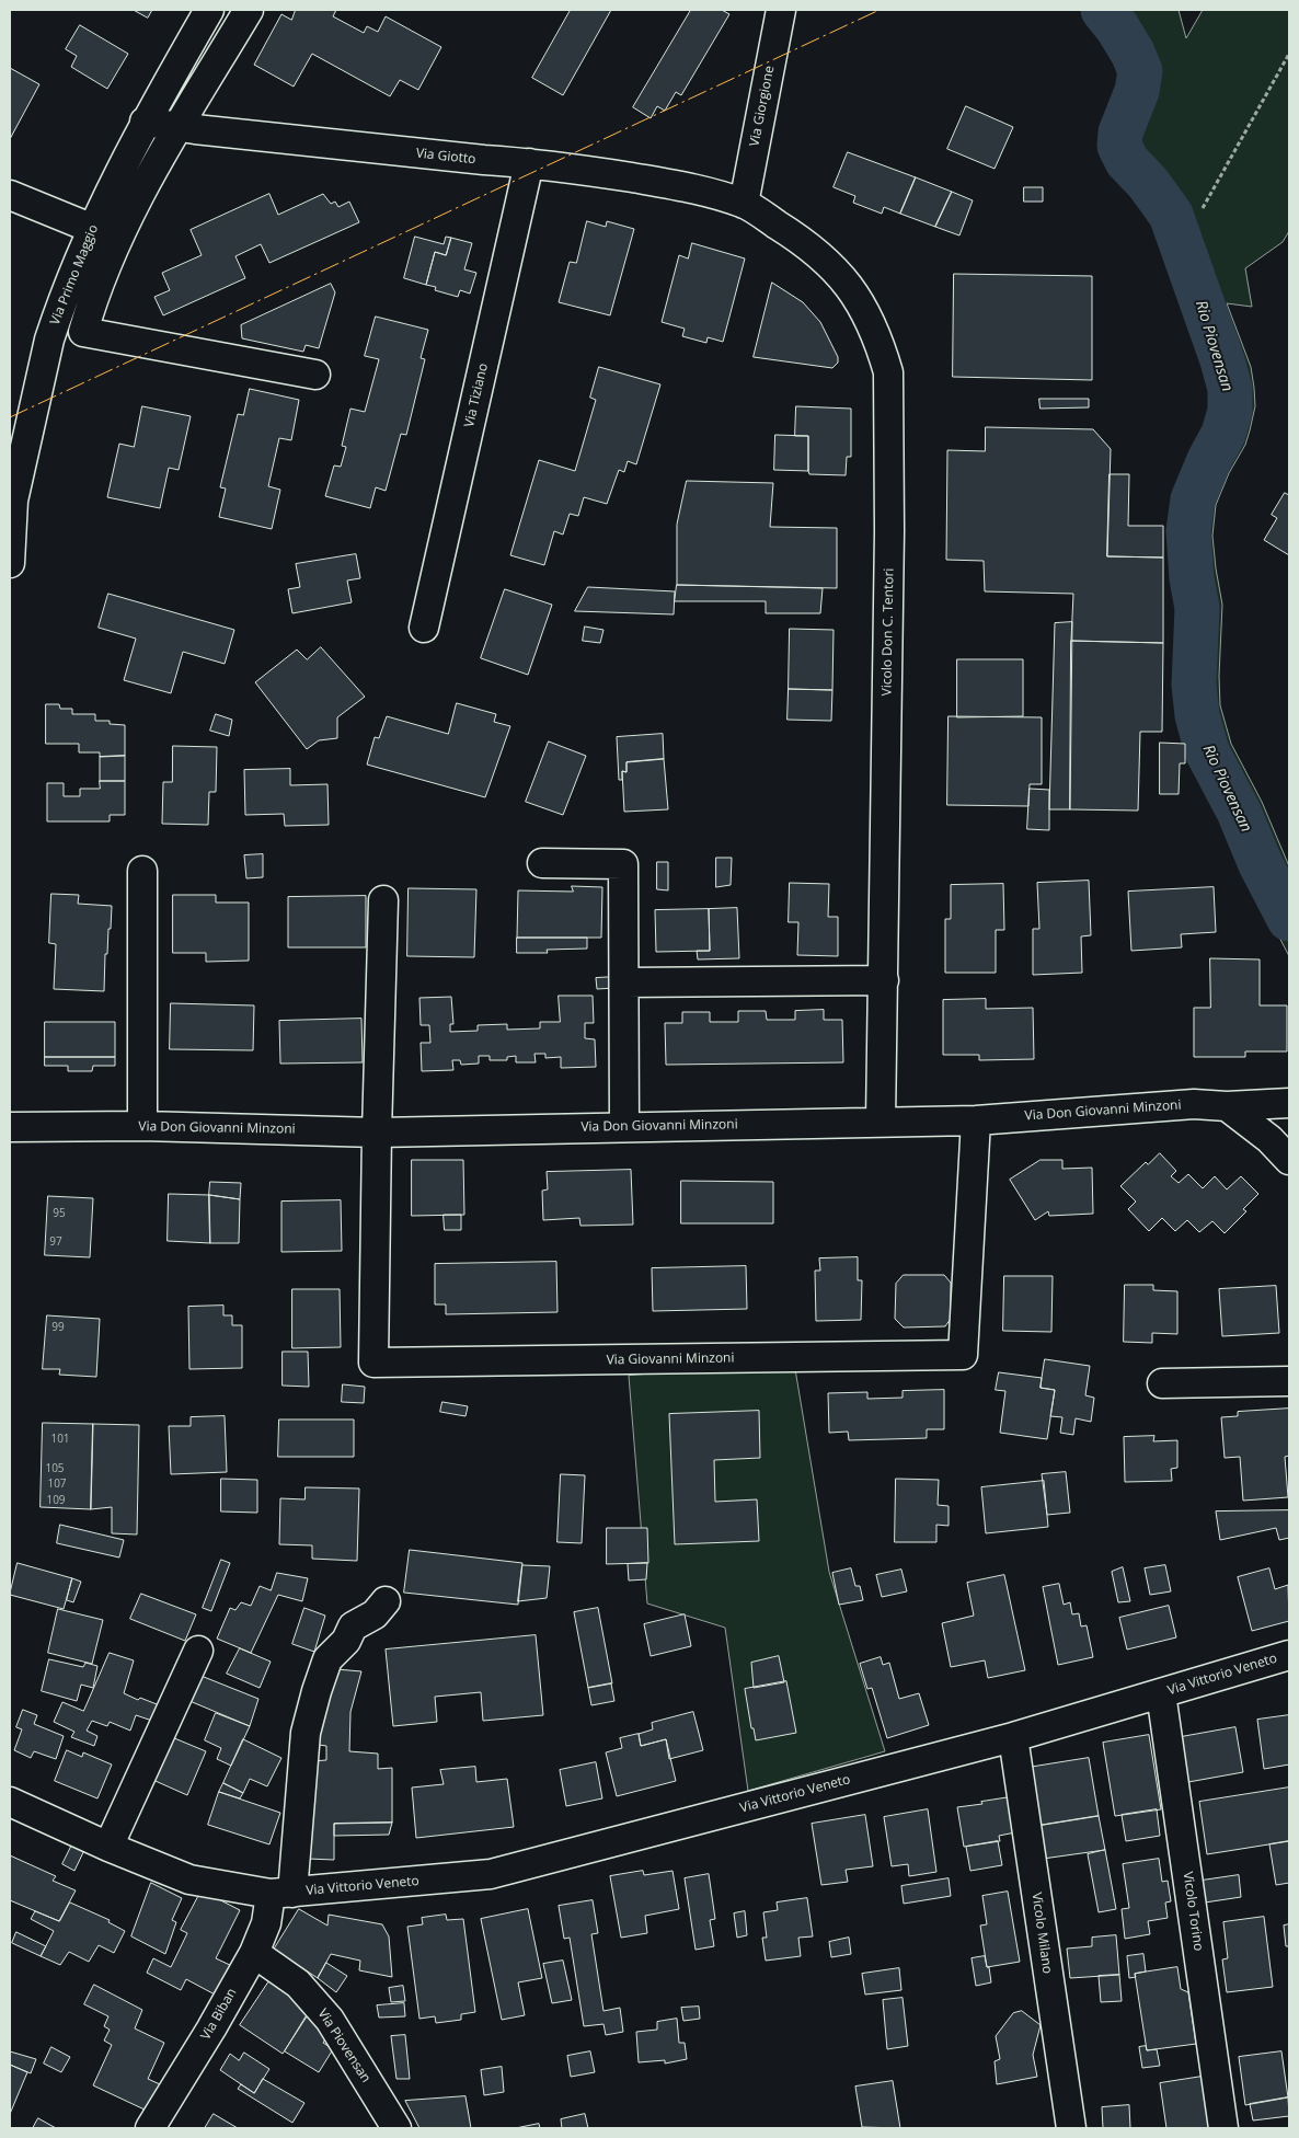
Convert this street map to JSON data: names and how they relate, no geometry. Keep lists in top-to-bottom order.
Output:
{
  "streets": {
    "street": [
      "Via Giorgione",
      "Via Giotto",
      "Via Primo Maggio",
      "Via Tiziano",
      "Vicolo Don C. Tentori",
      "Via Don Giovanni Minzoni",
      "Via Giovanni Minzoni",
      "Via Vittorio Veneto",
      "Vicolo Torino",
      "Vicolo Milano",
      "Via Biban",
      "Via Piovensan"
    ]
  },
  "crossings": [
    ["Via Giorgione", "Via Giotto"],
    ["Via Giorgione", "Vicolo Don C. Tentori"],
    ["Via Giotto", "Via Primo Maggio"],
    ["Via Giotto", "Via Tiziano"],
    ["Via Giotto", "Vicolo Don C. Tentori"],
    ["Vicolo Don C. Tentori", "Via Don Giovanni Minzoni"],
    ["Via Don Giovanni Minzoni", "Via Giovanni Minzoni"],
    ["Via Vittorio Veneto", "Vicolo Torino"],
    ["Via Vittorio Veneto", "Vicolo Milano"],
    ["Via Vittorio Veneto", "Via Biban"],
    ["Via Biban", "Via Piovensan"]
  ],
  "water": ["Rio Piovensan"],
  "house_numbers": [
    "95",
    "97",
    "99",
    "101",
    "105",
    "107",
    "109"
  ]
}
